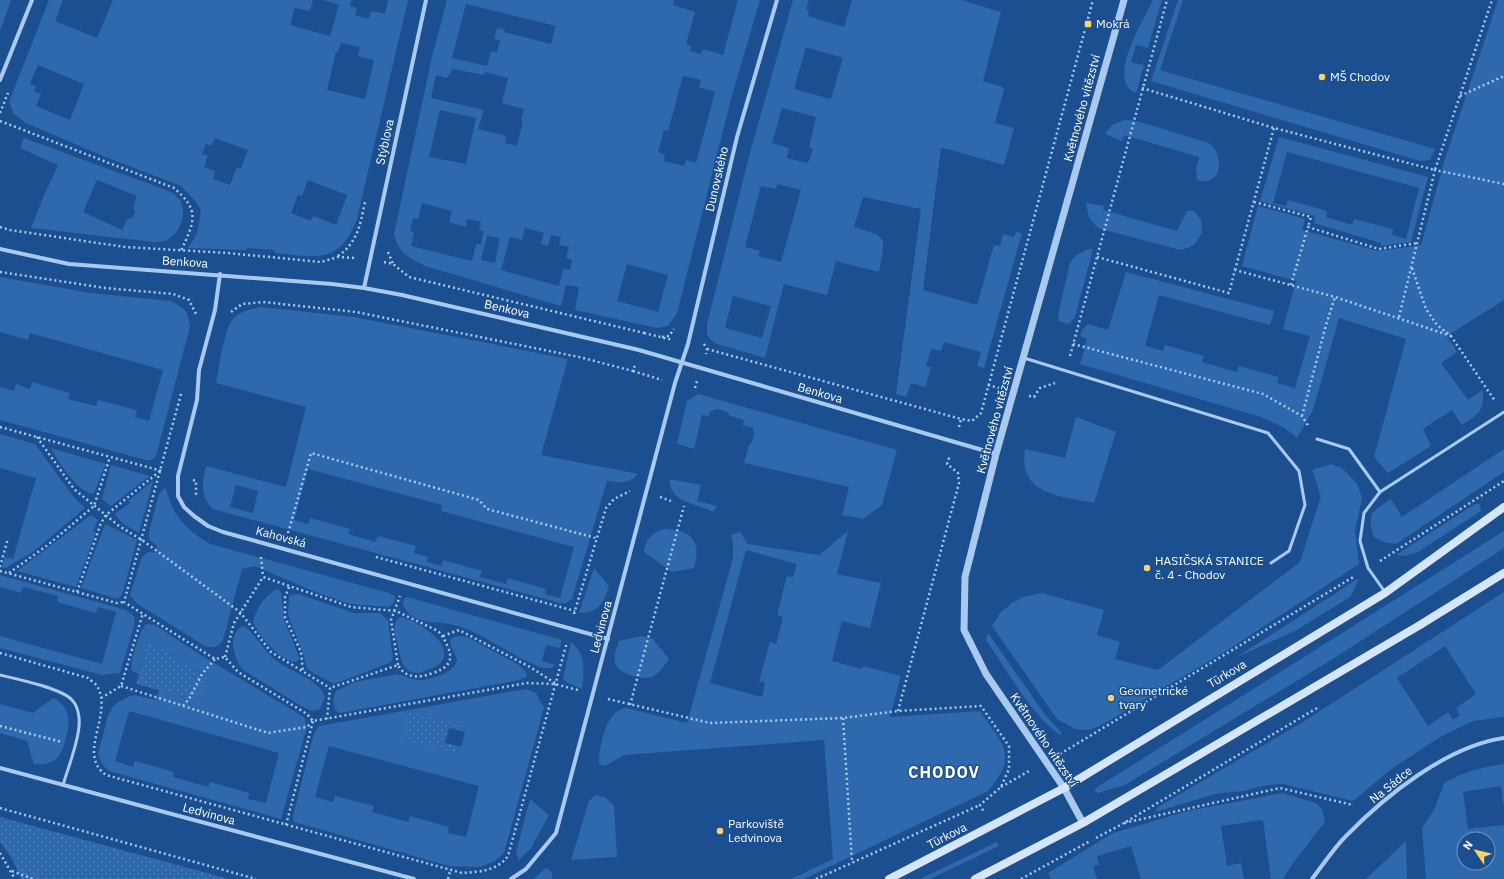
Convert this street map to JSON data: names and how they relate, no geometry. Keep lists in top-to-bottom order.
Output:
{
  "streets": {
    "main road": ["Türkova"],
    "street": [
      "Květnového vítězství",
      "Stýblova",
      "Dunovského",
      "Benkova",
      "Kahovská",
      "Ledvinova",
      "Na Sádce"
    ]
  },
  "crossings": [
    ["Květnového vítězství", "Benkova"],
    ["Květnového vítězství", "Türkova"],
    ["Stýblova", "Benkova"],
    ["Dunovského", "Benkova"],
    ["Dunovského", "Ledvinova"],
    ["Benkova", "Kahovská"],
    ["Benkova", "Ledvinova"],
    ["Kahovská", "Ledvinova"]
  ],
  "districts": ["CHODOV"],
  "places": {
    "transit": ["Mokrá"],
    "other": [
      "MŠ Chodov",
      "HASIČSKÁ STANICE č. 4 - Chodov",
      "Geometrické tvary",
      "Parkoviště Ledvinova"
    ]
  },
  "north": "top left"
}
